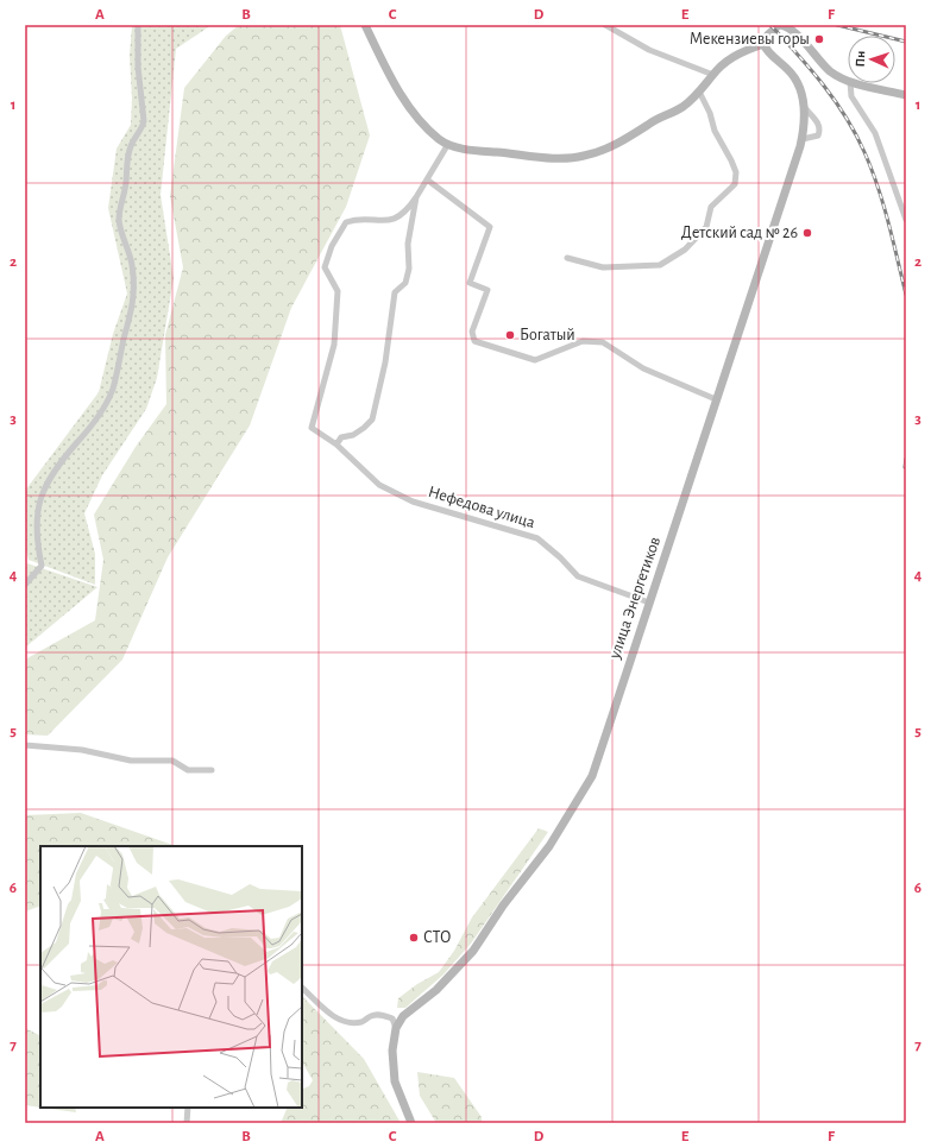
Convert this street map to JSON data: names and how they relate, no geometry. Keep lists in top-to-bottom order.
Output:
{
  "streets": {
    "main road": ["улица Энергетиков"],
    "street": ["Нефедова улица"]
  },
  "crossings": [
    ["Нефедова улица", "улица Энергетиков"]
  ],
  "places": [
    "Мекензиевы горы",
    "Детский сад № 26",
    "Богатый",
    "СТО"
  ],
  "north": "left",
  "grid": {
    "columns": [
      "A",
      "B",
      "C",
      "D",
      "E",
      "F"
    ],
    "rows": [
      "1",
      "2",
      "3",
      "4",
      "5",
      "6",
      "7"
    ]
  }
}
